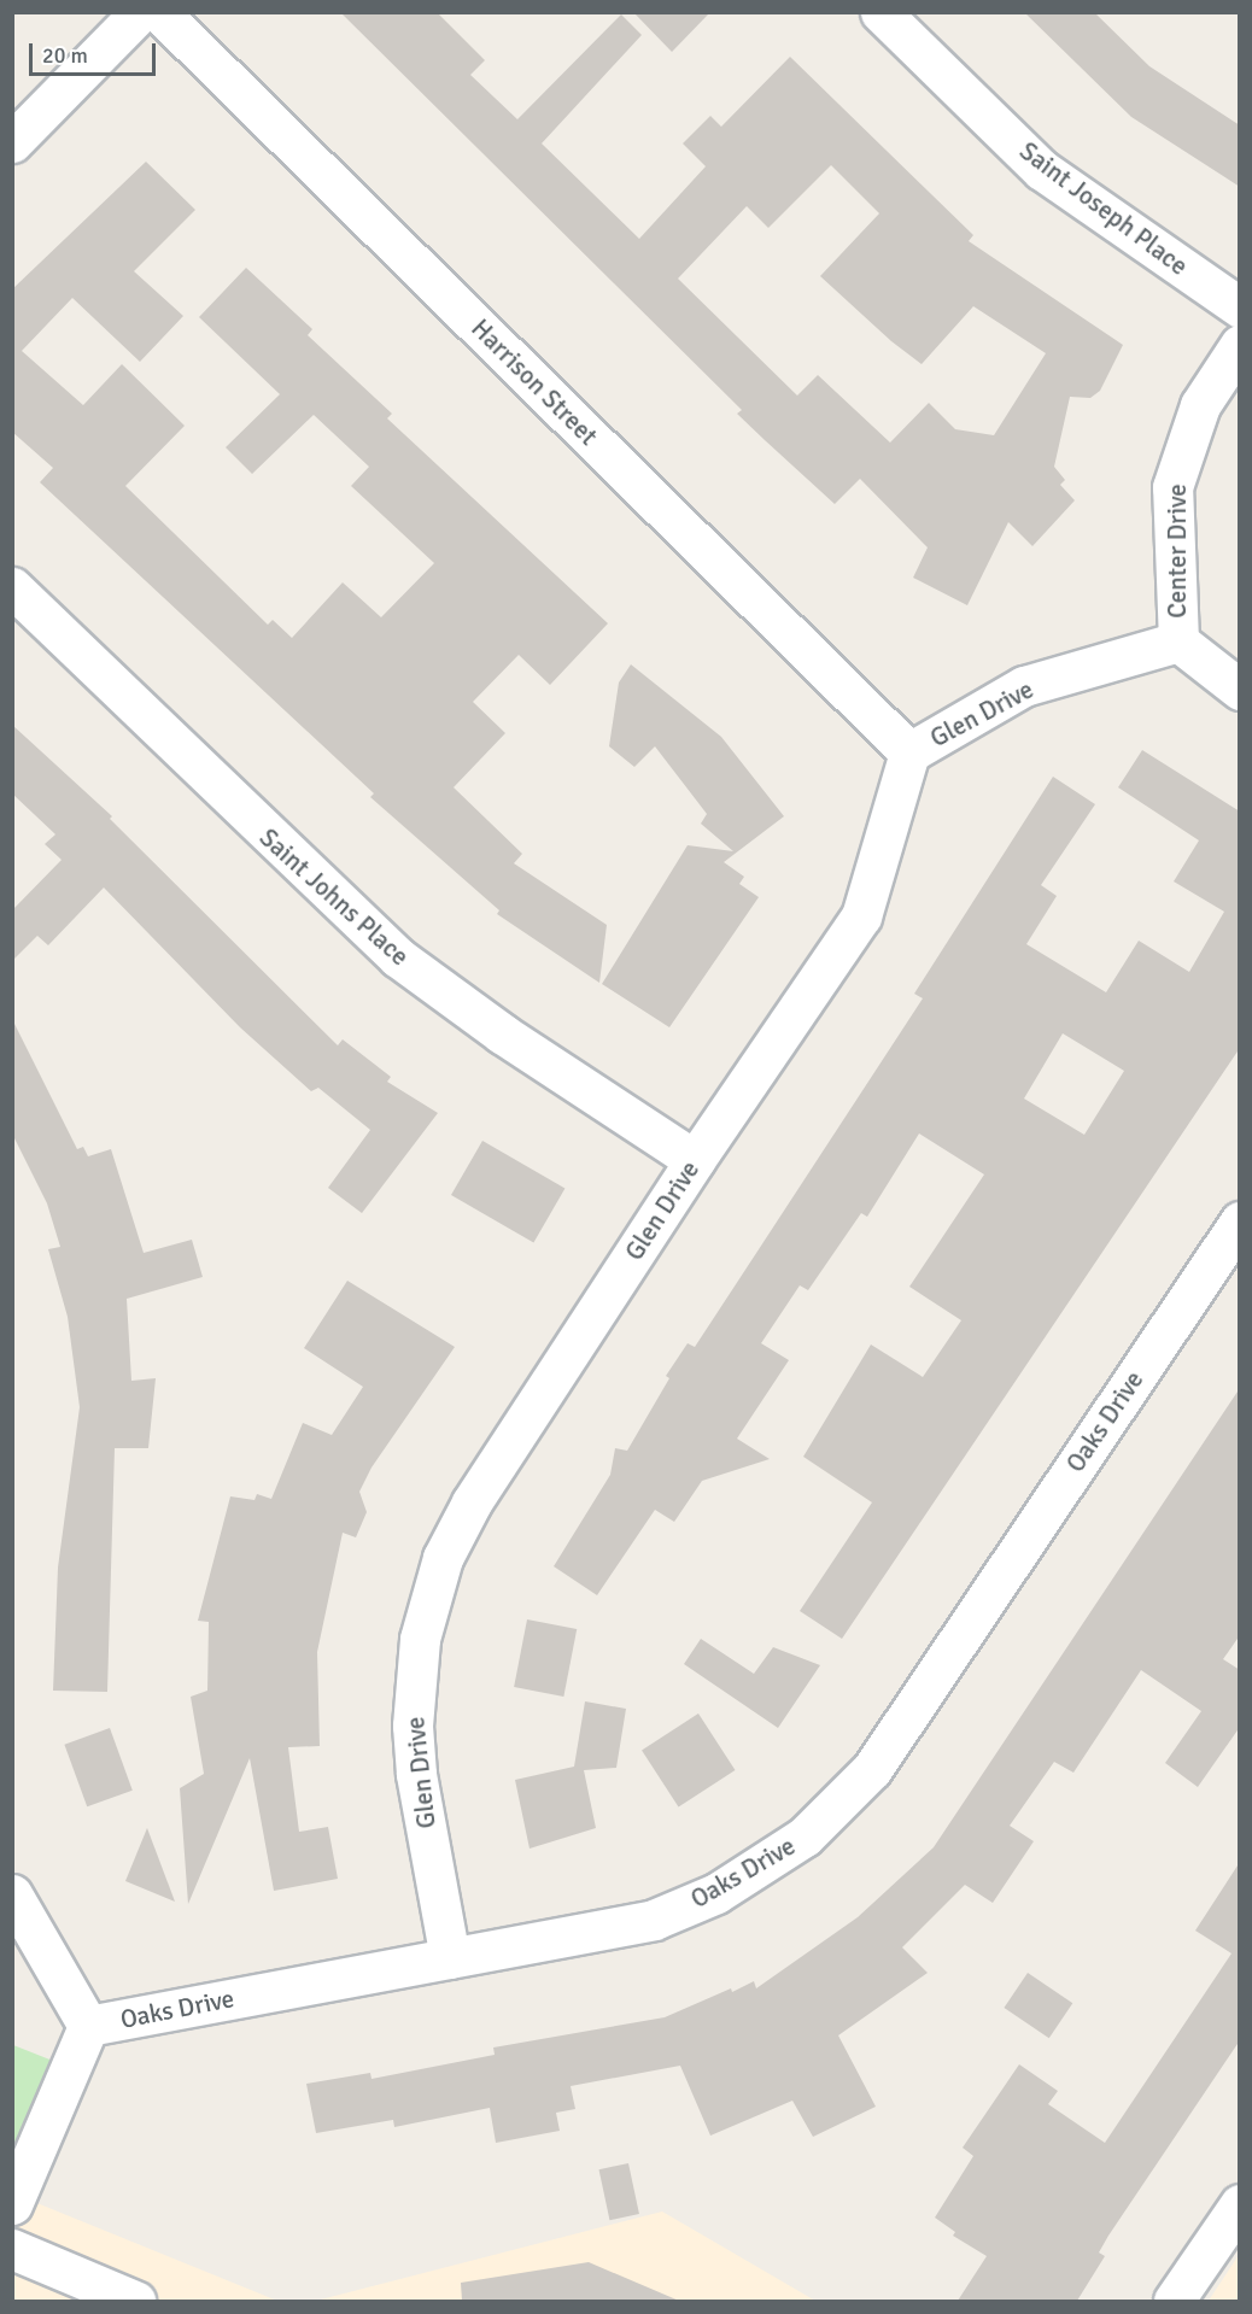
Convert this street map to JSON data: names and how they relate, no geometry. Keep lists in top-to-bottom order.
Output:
{
  "streets": {
    "street": [
      "Saint Joseph Place",
      "Harrison Street",
      "Center Drive",
      "Glen Drive",
      "Saint Johns Place",
      "Oaks Drive"
    ]
  },
  "crossings": [
    ["Harrison Street", "Glen Drive"],
    ["Center Drive", "Glen Drive"],
    ["Glen Drive", "Saint Johns Place"],
    ["Glen Drive", "Oaks Drive"]
  ],
  "scale_bar": "20 m"
}
